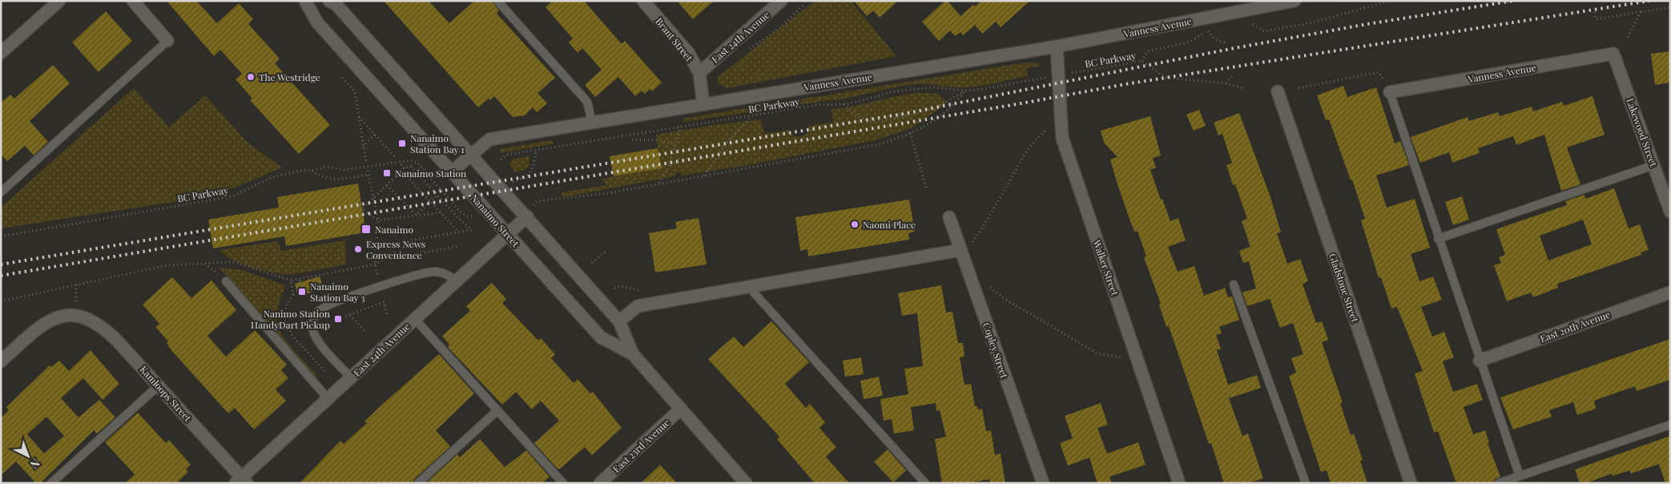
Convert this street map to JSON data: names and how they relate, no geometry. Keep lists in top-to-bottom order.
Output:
{
  "streets": {
    "street": [
      "Vanness Avenue",
      "East 24th Avenue",
      "Brant Street",
      "Lakewood Street",
      "Nanaimo Street",
      "Walker Street",
      "Gladstone Street",
      "East 20th Avenue",
      "Copley Street",
      "Kamloops Street",
      "East 23rd Avenue"
    ],
    "path": ["BC Parkway"]
  },
  "crossings": [
    ["Vanness Avenue", "Brant Street"],
    ["Vanness Avenue", "Lakewood Street"],
    ["Vanness Avenue", "Nanaimo Street"],
    ["Vanness Avenue", "Walker Street"],
    ["East 24th Avenue", "Brant Street"],
    ["East 24th Avenue", "Nanaimo Street"],
    ["East 24th Avenue", "Kamloops Street"],
    ["Nanaimo Street", "East 23rd Avenue"]
  ],
  "places": {
    "other": ["The Westridge", "Naomi Place", "Express News Convenience"],
    "transit": [
      "Nanaimo Station Bay 1",
      "Nanaimo Station",
      "Nanaimo",
      "Nanaimo Station Bay 3",
      "Nanimo Station HandyDart Pickup"
    ]
  },
  "north": "bottom right"
}
